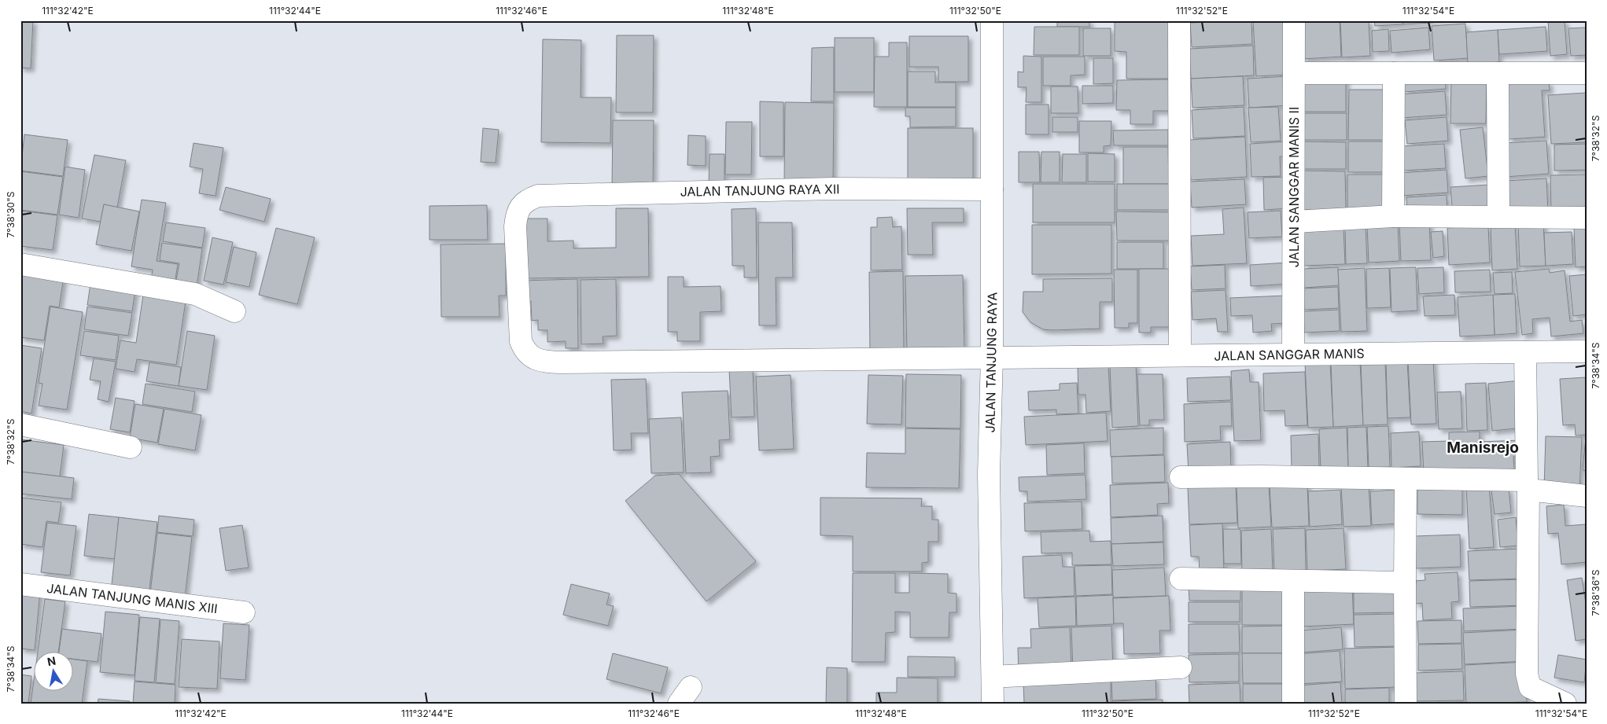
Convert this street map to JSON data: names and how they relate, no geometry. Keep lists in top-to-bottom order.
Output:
{
  "streets": {
    "street": [
      "JALAN SANGGAR MANIS II",
      "JALAN TANJUNG RAYA XII",
      "JALAN SANGGAR MANIS",
      "JALAN TANJUNG RAYA",
      "JALAN TANJUNG MANIS XIII"
    ]
  },
  "crossings": [
    ["JALAN SANGGAR MANIS II", "JALAN SANGGAR MANIS"],
    ["JALAN TANJUNG RAYA XII", "JALAN SANGGAR MANIS"],
    ["JALAN TANJUNG RAYA XII", "JALAN TANJUNG RAYA"],
    ["JALAN SANGGAR MANIS", "JALAN TANJUNG RAYA"]
  ],
  "districts": ["Manisrejo"],
  "north": "top",
  "coordinates": [
    "111°32'42\"E",
    "111°32'44\"E",
    "111°32'46\"E",
    "111°32'48\"E",
    "111°32'50\"E",
    "111°32'52\"E",
    "111°32'54\"E",
    "7°38'32\"S",
    "7°38'30\"S",
    "7°38'34\"S",
    "7°38'36\"S"
  ]
}
